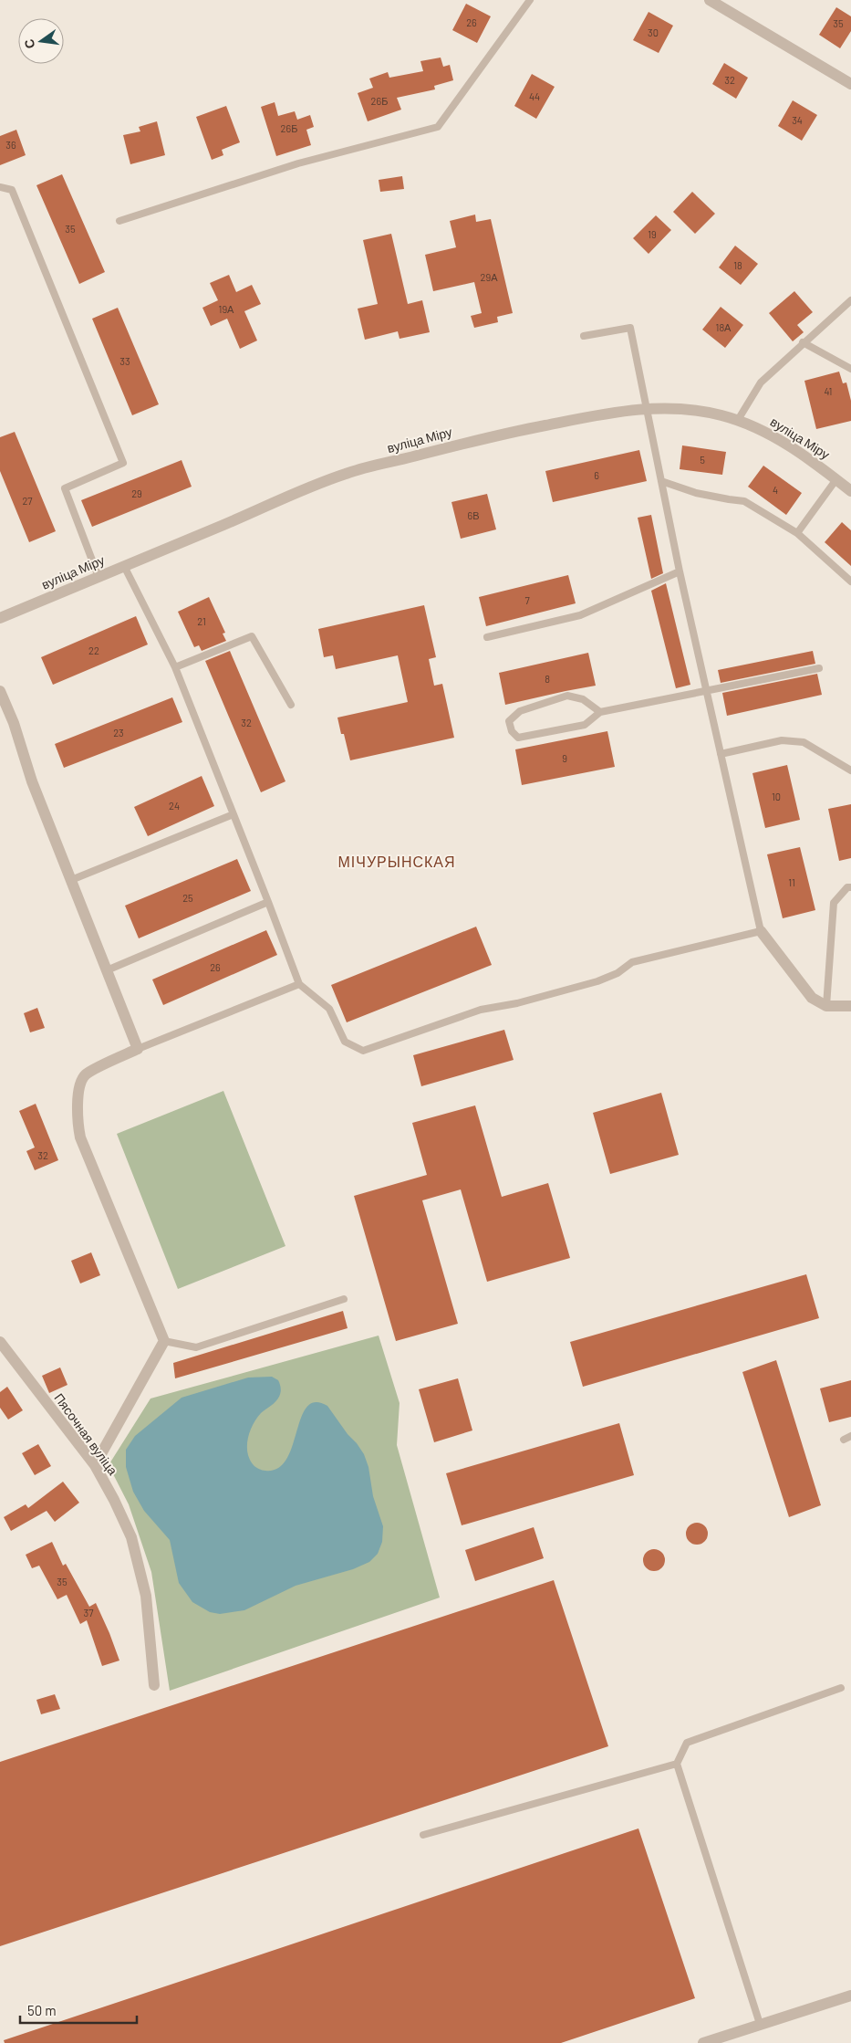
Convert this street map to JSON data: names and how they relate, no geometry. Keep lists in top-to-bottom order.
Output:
{
  "streets": {
    "street": ["вуліца Міру", "Пясочная вуліца"]
  },
  "districts": ["МІЧУРЫНСКАЯ"],
  "house_numbers": [
    "26",
    "35",
    "30",
    "32",
    "44",
    "26Б",
    "34",
    "26Б",
    "36",
    "35",
    "19",
    "18",
    "29А",
    "19А",
    "18А",
    "33",
    "41",
    "5",
    "6",
    "4",
    "29",
    "27",
    "6В",
    "7",
    "21",
    "22",
    "8",
    "32",
    "23",
    "9",
    "10",
    "24",
    "11",
    "25",
    "26",
    "32",
    "35",
    "37"
  ],
  "scale_bar": "50 m",
  "north": "left"
}
